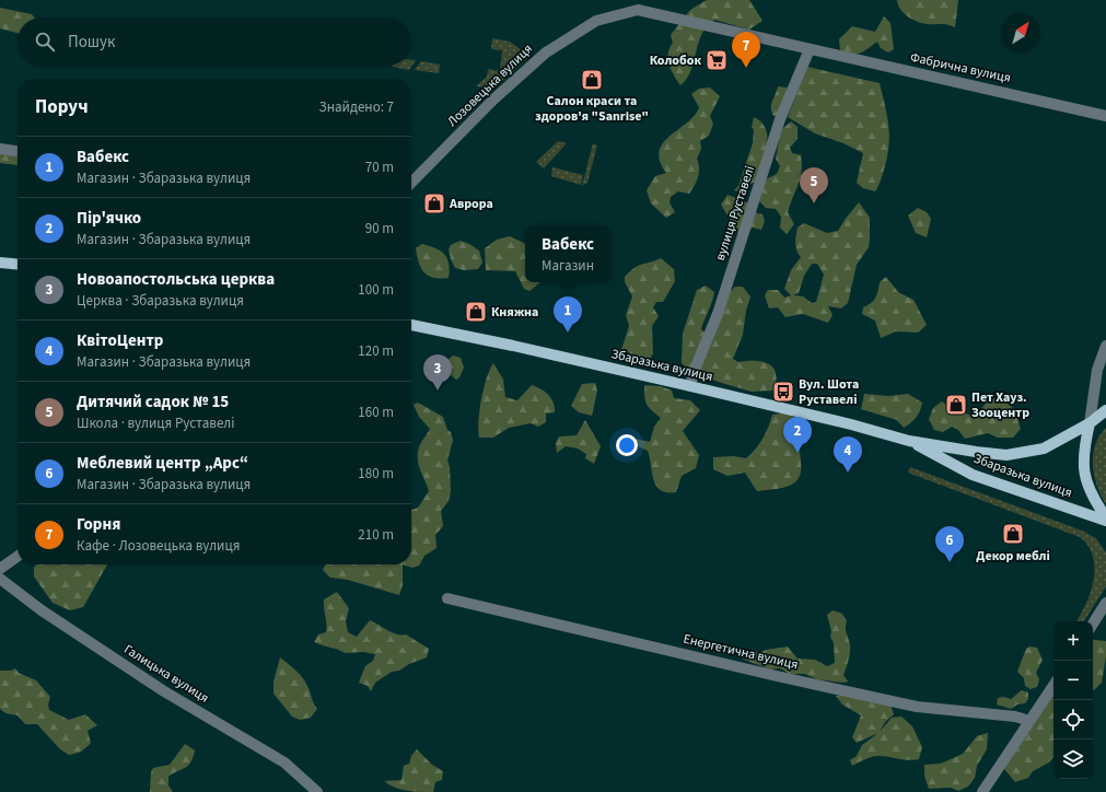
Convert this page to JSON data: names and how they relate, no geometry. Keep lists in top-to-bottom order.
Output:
{
  "streets": {
    "main road": ["Збаразька вулиця"],
    "street": [
      "Фабрична вулиця",
      "Лозовецька вулиця",
      "вулиця Руставелі",
      "Енергетична вулиця",
      "Галицька вулиця"
    ]
  },
  "crossings": [
    ["Фабрична вулиця", "Лозовецька вулиця"],
    ["Фабрична вулиця", "вулиця Руставелі"],
    ["Лозовецька вулиця", "вулиця Руставелі"],
    ["вулиця Руставелі", "Збаразька вулиця"]
  ],
  "places": {
    "supermarket": ["Колобок"],
    "shop": [
      "Салон краси та здоров'я \"Sanrise\"",
      "Аврора",
      "Княжна",
      "Пет Хауз. Зооцентр",
      "Декор меблі"
    ],
    "bus stop": ["Вул. Шота Руставелі"]
  },
  "north": "top right",
  "page": {
    "search": "Пошук",
    "pins": [
      "7",
      "5",
      "1",
      "3",
      "2",
      "4",
      "6"
    ],
    "heading": ["Поруч", "Знайдено: 7"],
    "list": [
      {
        "mark": "1",
        "name": "Вабекс",
        "note": "Магазин · Збаразька вулиця",
        "value": "70 m"
      },
      {
        "mark": "2",
        "name": "Пір'ячко",
        "note": "Магазин · Збаразька вулиця",
        "value": "90 m"
      },
      {
        "mark": "3",
        "name": "Новоапостольська церква",
        "note": "Церква · Збаразька вулиця",
        "value": "100 m"
      },
      {
        "mark": "4",
        "name": "КвітоЦентр",
        "note": "Магазин · Збаразька вулиця",
        "value": "120 m"
      },
      {
        "mark": "5",
        "name": "Дитячий садок № 15",
        "note": "Школа · вулиця Руставелі",
        "value": "160 m"
      },
      {
        "mark": "6",
        "name": "Меблевий центр „Арс“",
        "note": "Магазин · Збаразька вулиця",
        "value": "180 m"
      },
      {
        "mark": "7",
        "name": "Горня",
        "note": "Кафе · Лозовецька вулиця",
        "value": "210 m"
      }
    ],
    "popup": ["Вабекс", "Магазин"],
    "map_buttons": ["+", "−"]
  }
}
